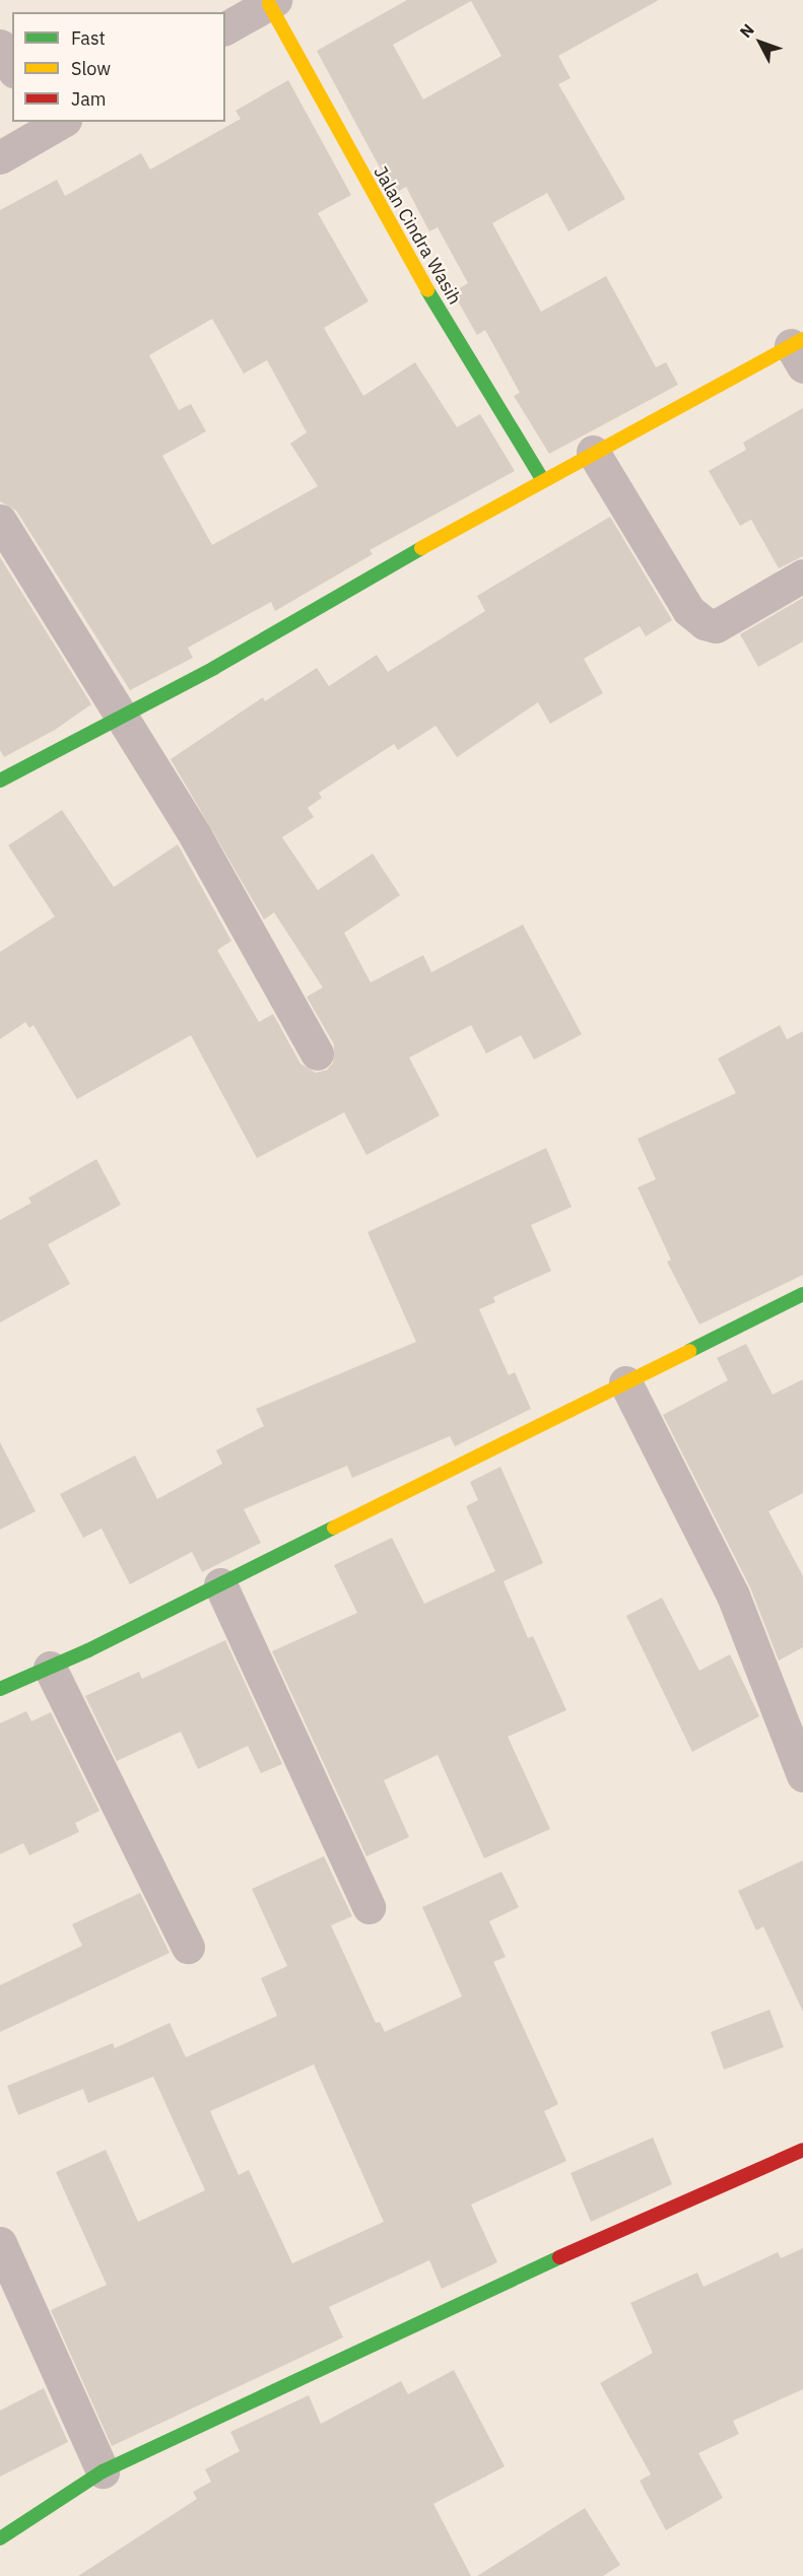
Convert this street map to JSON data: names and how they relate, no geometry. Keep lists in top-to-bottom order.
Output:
{
  "streets": {
    "street": ["Jalan Cindra Wasih"]
  },
  "legend": ["Fast", "Slow", "Jam"],
  "north": "top left"
}
